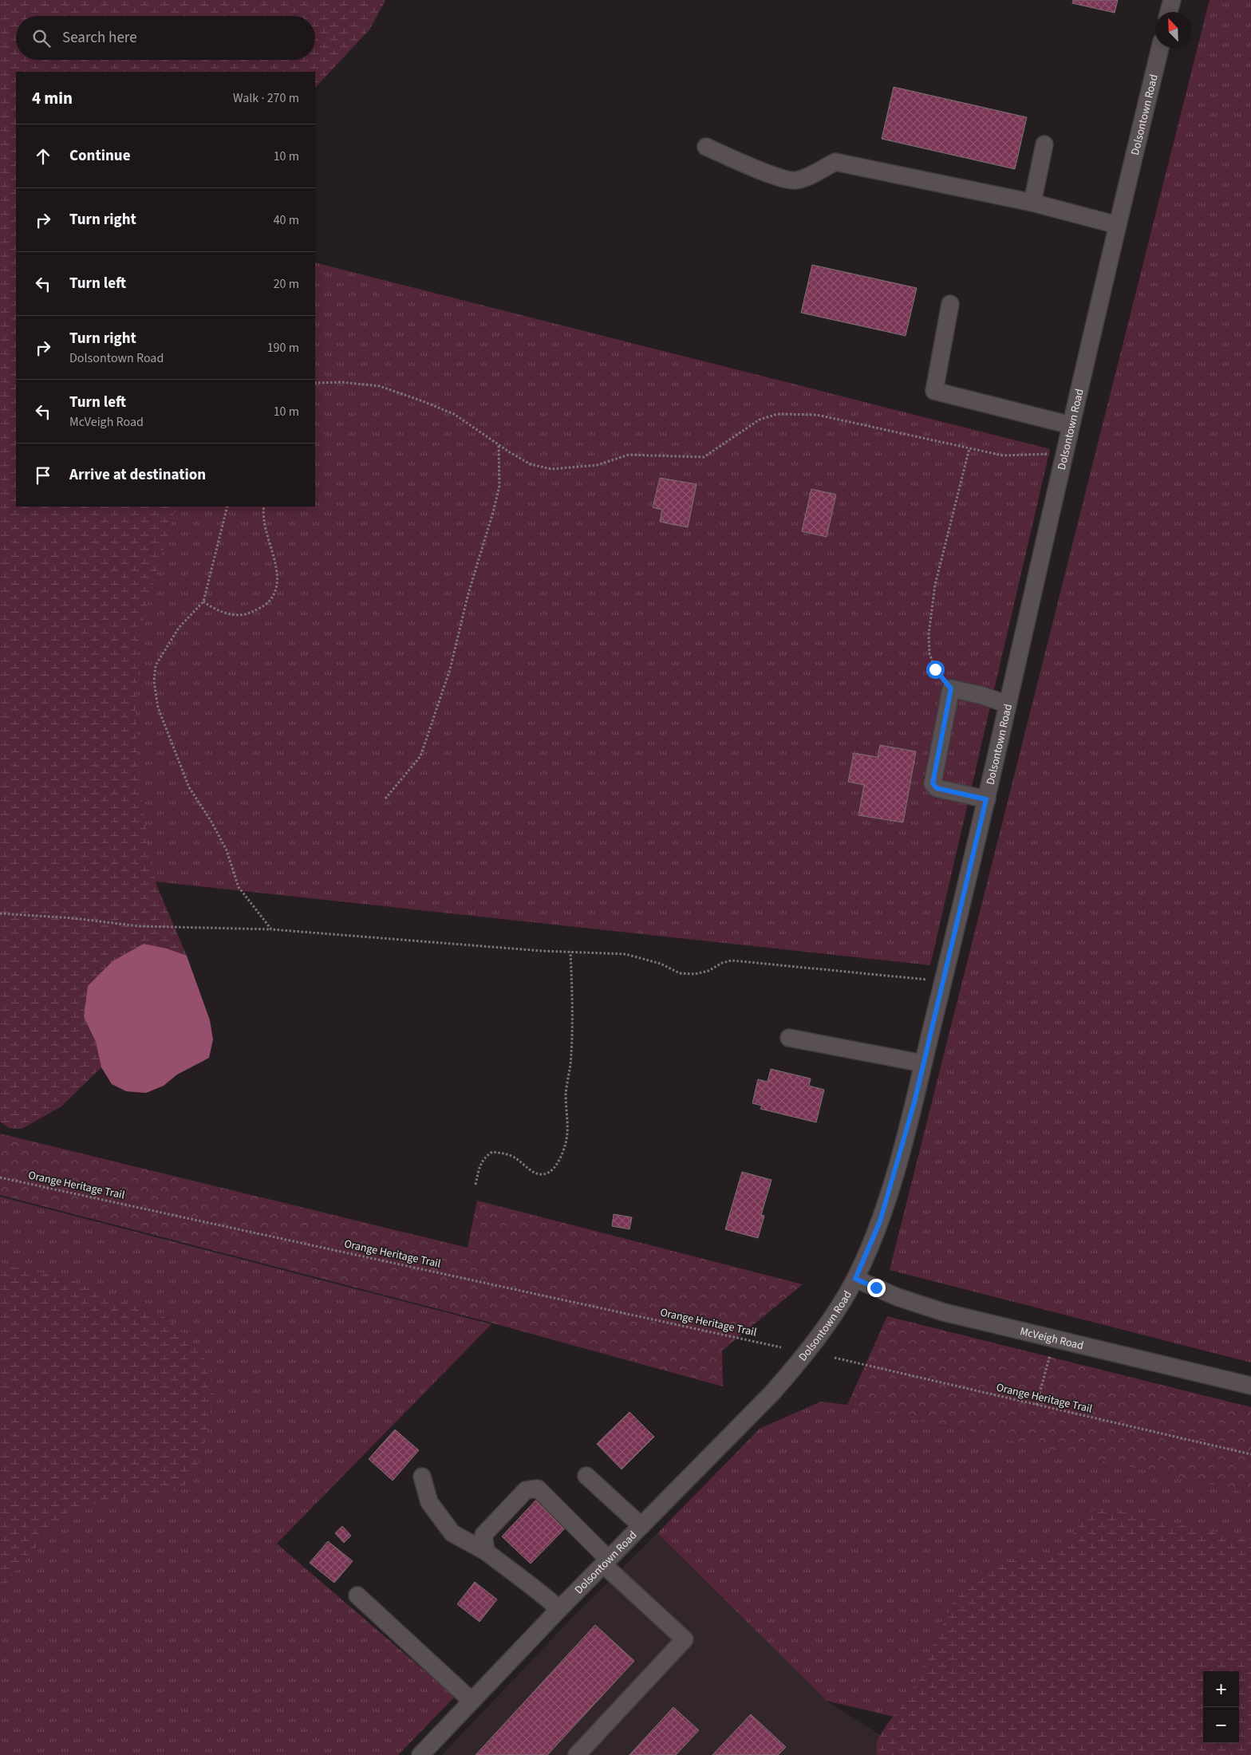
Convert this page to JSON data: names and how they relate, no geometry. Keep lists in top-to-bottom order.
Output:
{
  "streets": {
    "street": ["Dolsontown Road", "McVeigh Road"],
    "path": ["Orange Heritage Trail"]
  },
  "crossings": [
    ["Dolsontown Road", "McVeigh Road"]
  ],
  "north": "top left",
  "page": {
    "search": "Search here",
    "heading": ["4 min", "Walk · 270 m"],
    "list": [
      ["Continue", "10 m"],
      ["Turn right", "40 m"],
      ["Turn left", "20 m"],
      ["Turn right", "Dolsontown Road", "190 m"],
      ["Turn left", "McVeigh Road", "10 m"],
      "Arrive at destination"
    ],
    "map_buttons": ["+", "−"]
  }
}
